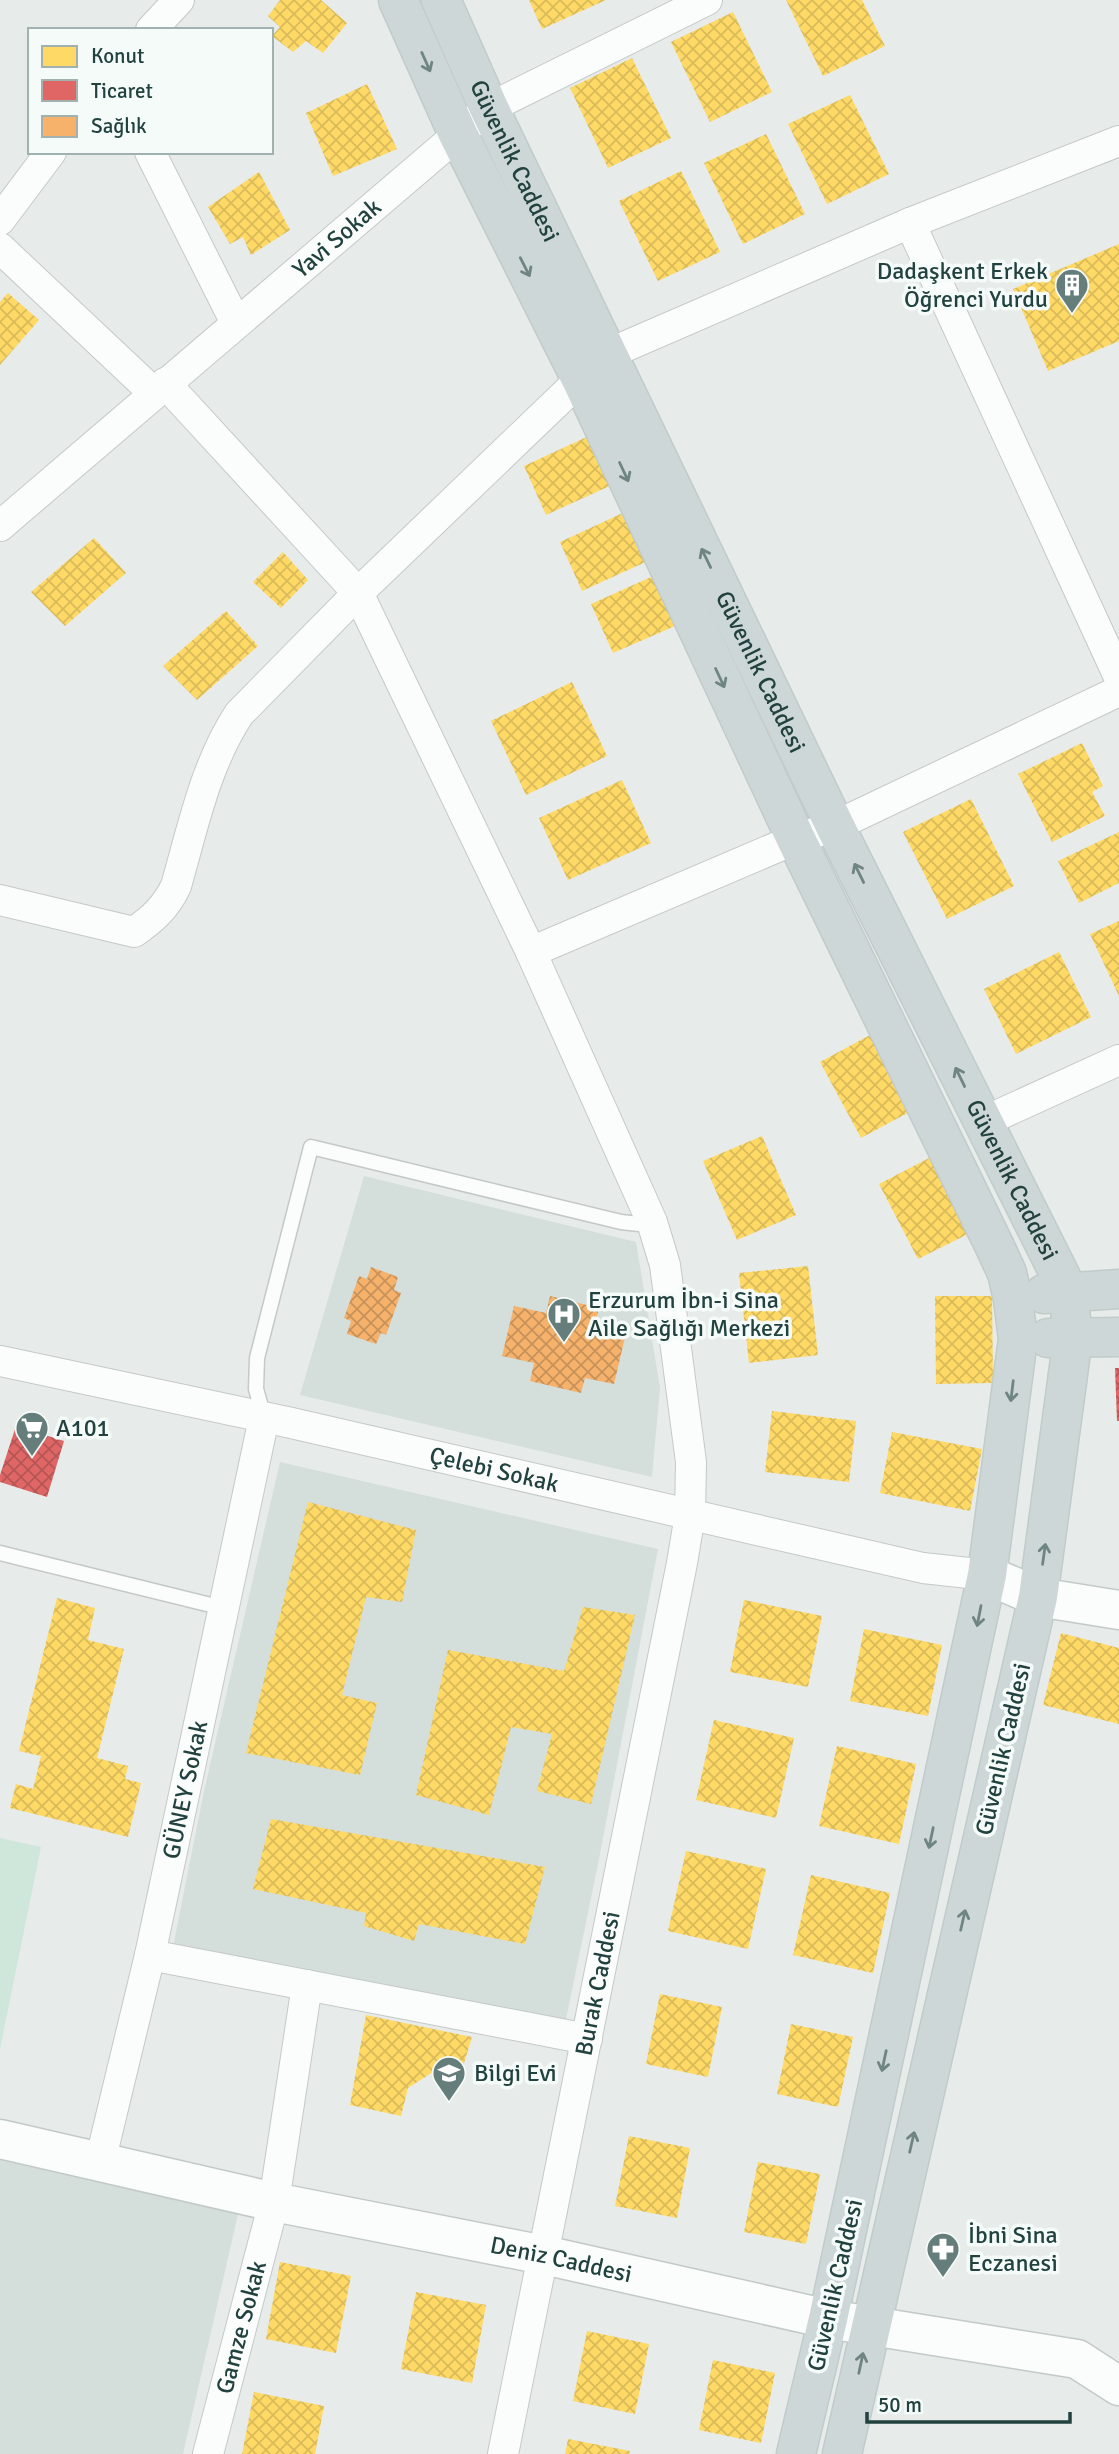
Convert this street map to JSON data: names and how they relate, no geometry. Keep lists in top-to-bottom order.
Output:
{
  "streets": {
    "main road": ["Güvenlik Caddesi"],
    "street": [
      "Yavi Sokak",
      "Çelebi Sokak",
      "GÜNEY Sokak",
      "Burak Caddesi",
      "Deniz Caddesi",
      "Gamze Sokak"
    ]
  },
  "crossings": [
    ["Güvenlik Caddesi", "Yavi Sokak"],
    ["Güvenlik Caddesi", "Çelebi Sokak"],
    ["Güvenlik Caddesi", "Deniz Caddesi"],
    ["Yavi Sokak", "Burak Caddesi"],
    ["Çelebi Sokak", "GÜNEY Sokak"],
    ["Çelebi Sokak", "Burak Caddesi"],
    ["GÜNEY Sokak", "Deniz Caddesi"],
    ["Burak Caddesi", "Deniz Caddesi"],
    ["Deniz Caddesi", "Gamze Sokak"]
  ],
  "places": {
    "building": ["Dadaşkent Erkek Öğrenci Yurdu"],
    "hospital": ["Erzurum İbn-i Sina Aile Sağlığı Merkezi"],
    "supermarket": ["A101"],
    "school or university": ["Bilgi Evi"],
    "pharmacy": ["İbni Sina Eczanesi"]
  },
  "legend": ["Konut", "Ticaret", "Sağlık"],
  "scale_bar": "50 m"
}
